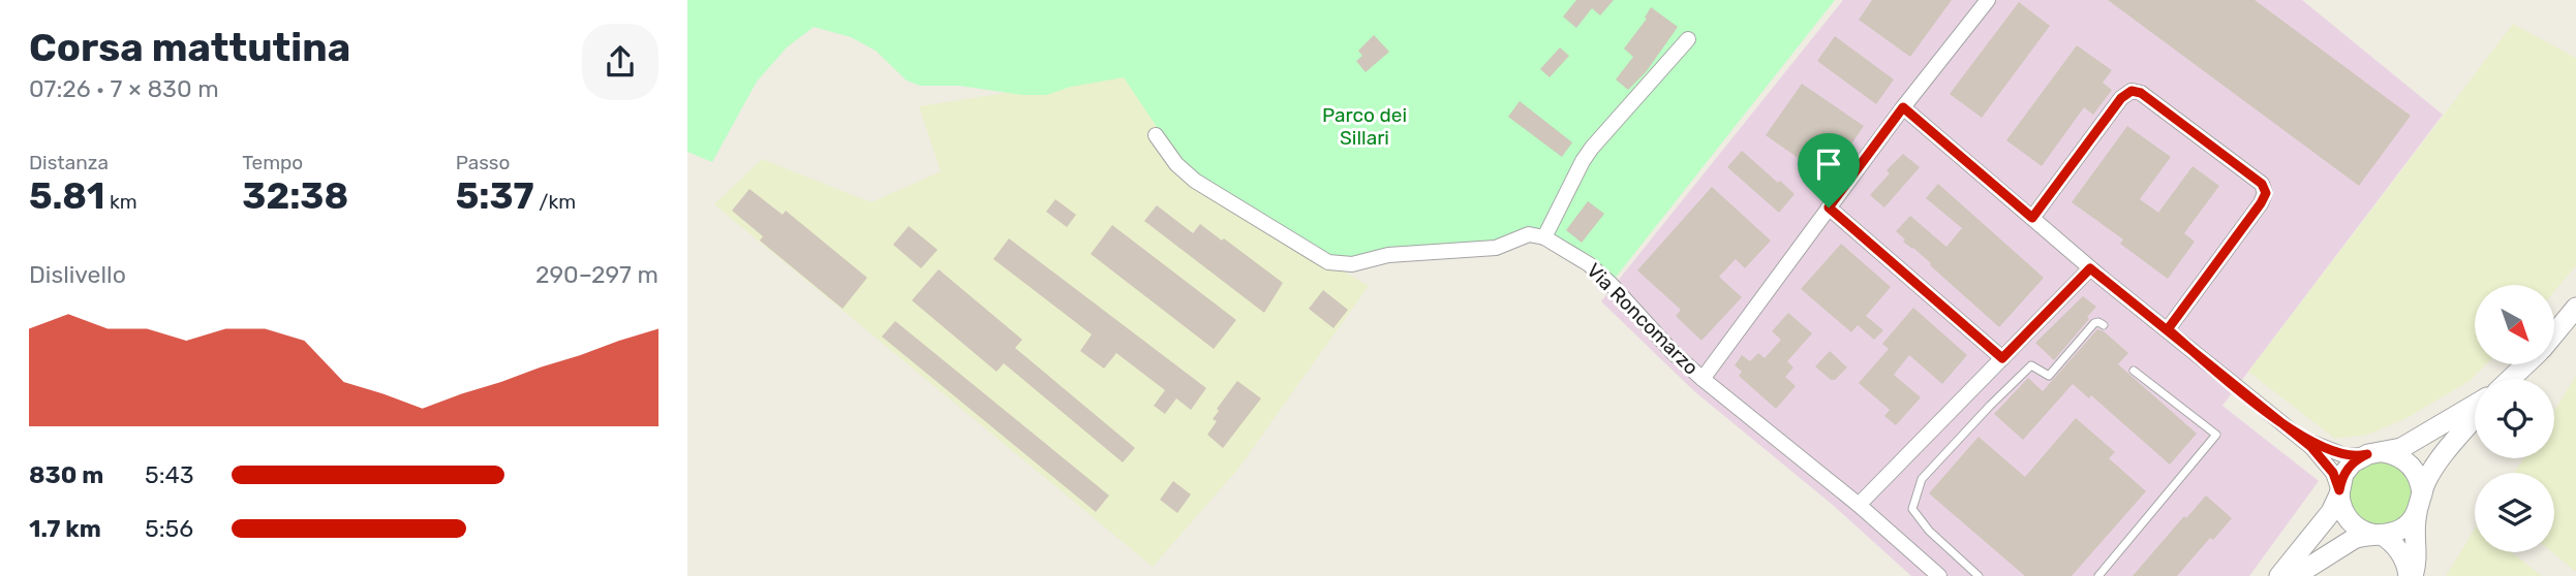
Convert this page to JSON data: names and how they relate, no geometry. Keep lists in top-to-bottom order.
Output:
{
  "streets": {
    "street": ["Via Roncomarzo"]
  },
  "parks": ["Parco dei Sillari"],
  "north": "bottom right",
  "page": {
    "heading": ["Corsa mattutina", "07:26 · 7 × 830 m"],
    "stats": [
      ["Distanza", "5.81 km"],
      ["Tempo", "32:38"],
      ["Passo", "5:37 /km"]
    ],
    "chart": ["Dislivello", "290–297 m"],
    "list": [
      {
        "name": "830 m",
        "note": "5:43"
      },
      {
        "name": "1.7 km",
        "note": "5:56"
      }
    ]
  }
}
